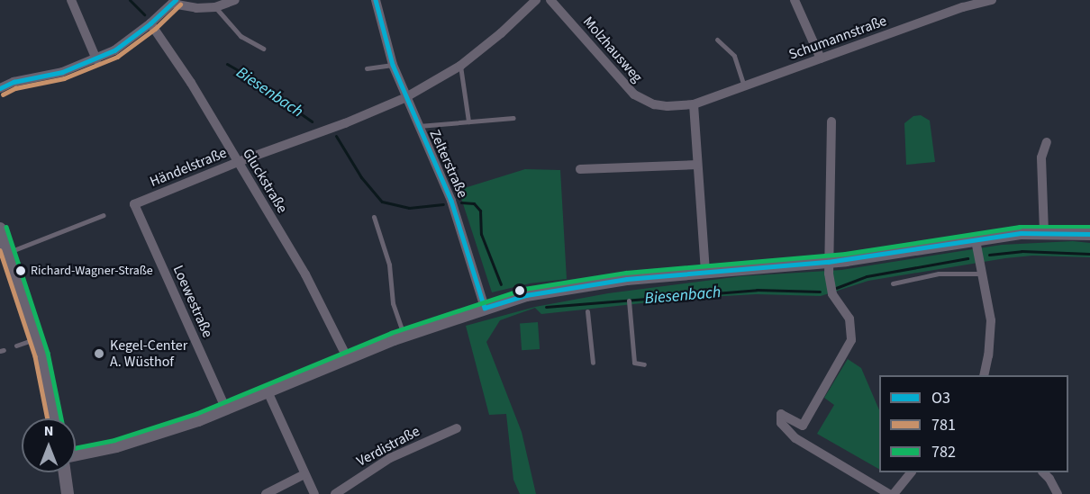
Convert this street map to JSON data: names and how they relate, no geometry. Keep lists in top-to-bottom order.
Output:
{
  "streets": {
    "street": [
      "Schumannstraße",
      "Molzhausweg",
      "Zelterstraße",
      "Händelstraße",
      "Gluckstraße",
      "Loewestraße",
      "Verdistraße"
    ]
  },
  "crossings": [
    ["Schumannstraße", "Molzhausweg"],
    ["Zelterstraße", "Händelstraße"],
    ["Händelstraße", "Gluckstraße"],
    ["Händelstraße", "Loewestraße"]
  ],
  "water": ["Biesenbach"],
  "places": ["Richard-Wagner-Straße", "Kegel-Center A. Wüsthof"],
  "lines": ["transit line O3", "transit line 781", "transit line 782"],
  "legend": ["O3", "781", "782"],
  "north": "top"
}
